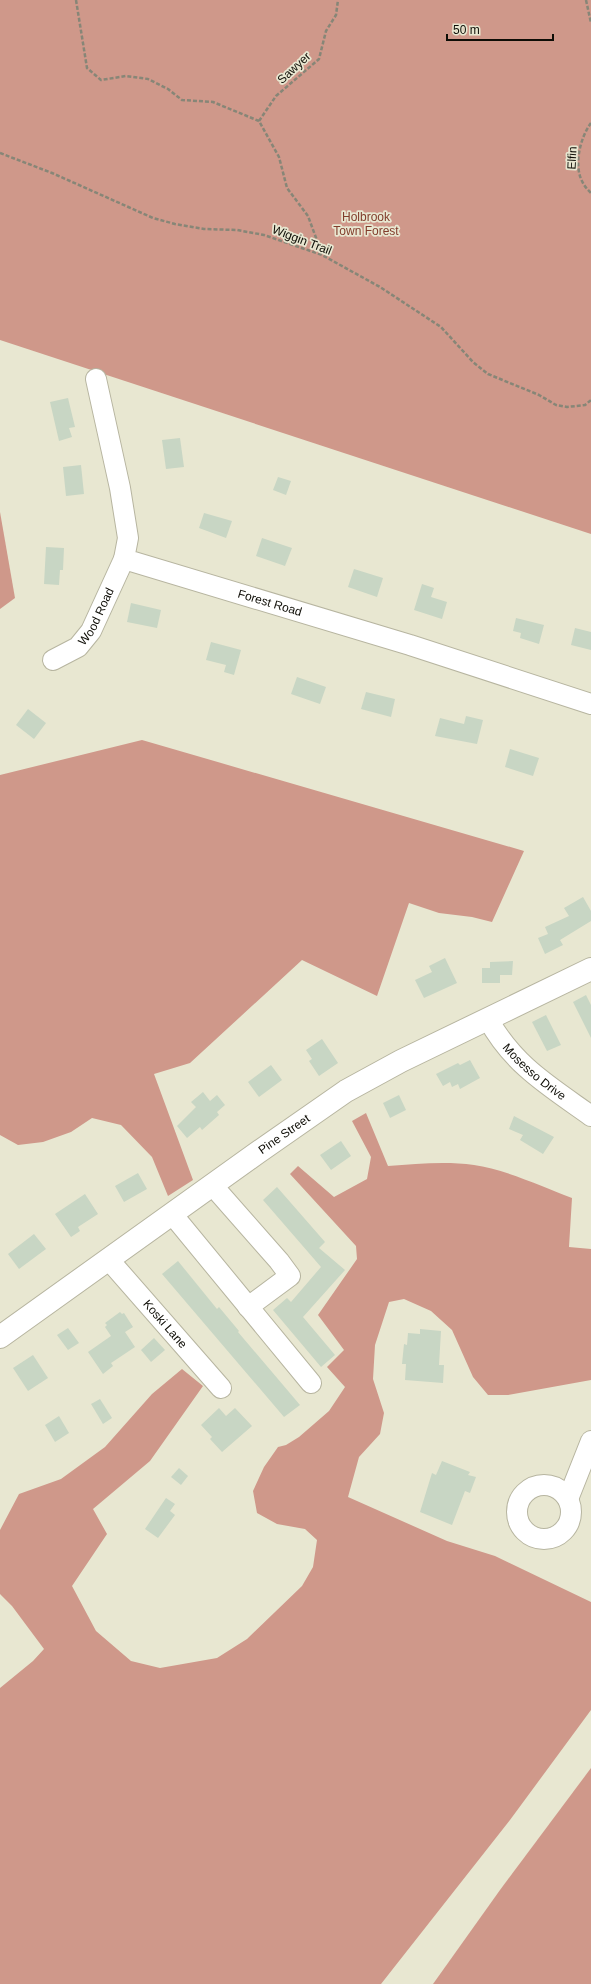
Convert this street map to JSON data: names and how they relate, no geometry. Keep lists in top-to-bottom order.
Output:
{
  "streets": {
    "main road": ["Pine Street"],
    "street": [
      "Forest Road",
      "Wood Road",
      "Mosesso Drive",
      "Koski Lane"
    ],
    "path": ["Sawyer", "Elfin", "Wiggin Trail"]
  },
  "crossings": [
    ["Forest Road", "Wood Road"],
    ["Mosesso Drive", "Pine Street"],
    ["Pine Street", "Koski Lane"]
  ],
  "parks": ["Holbrook Town Forest"],
  "scale_bar": "50 m"
}
